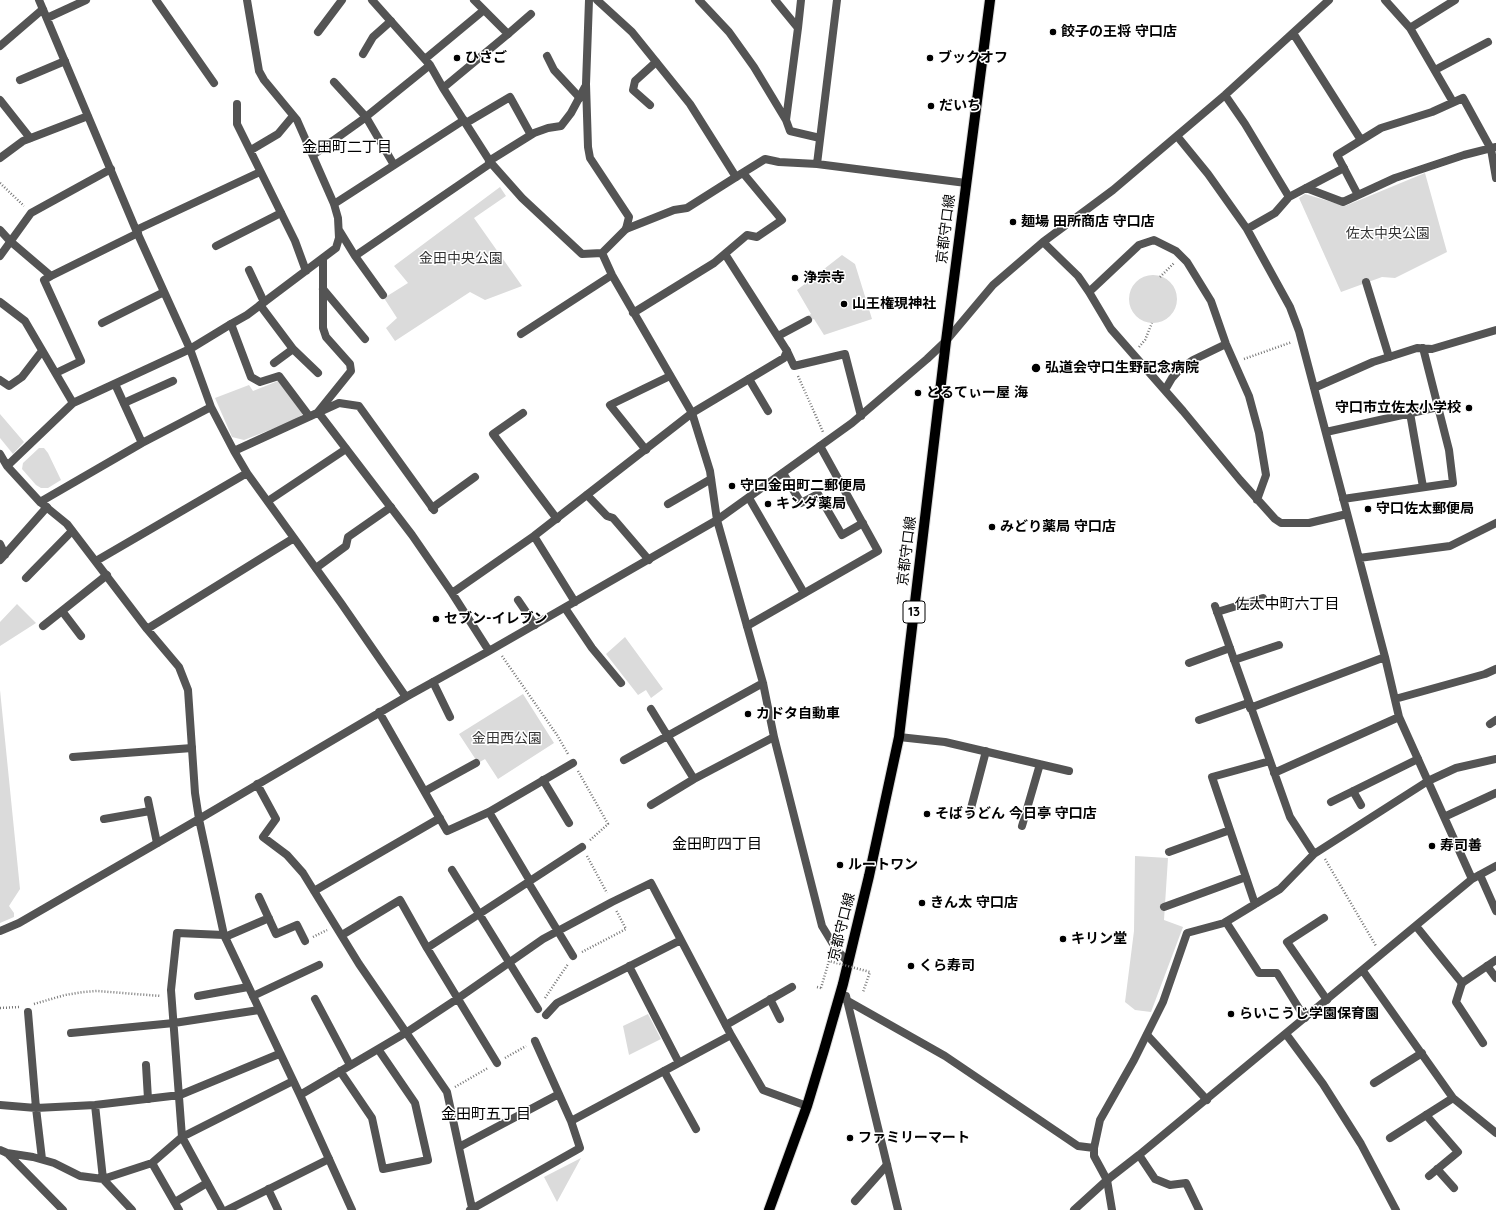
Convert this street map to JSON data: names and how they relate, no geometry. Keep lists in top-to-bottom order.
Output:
{
  "streets": {
    "main road": ["京都守口線", "13"]
  },
  "districts": [
    "金田町二丁目",
    "佐太中町六丁目",
    "金田町四丁目",
    "金田町五丁目"
  ],
  "parks": ["佐太中央公園", "金田中央公園", "金田西公園"],
  "places": [
    "餃子の王将 守口店",
    "ひさご",
    "ブックオフ",
    "だいち",
    "麺場 田所商店 守口店",
    "浄宗寺",
    "山王権現神社",
    "弘道会守口生野記念病院",
    "とるてぃー屋 海",
    "守口市立佐太小学校",
    "守口金田町二郵便局",
    "キンダ薬局",
    "守口佐太郵便局",
    "みどり薬局 守口店",
    "セブン-イレブン",
    "カドタ自動車",
    "そばうどん 今日亭 守口店",
    "寿司善",
    "ルートワン",
    "きん太 守口店",
    "キリン堂",
    "くら寿司",
    "らいこうじ学園保育園",
    "ファミリーマート"
  ]
}
